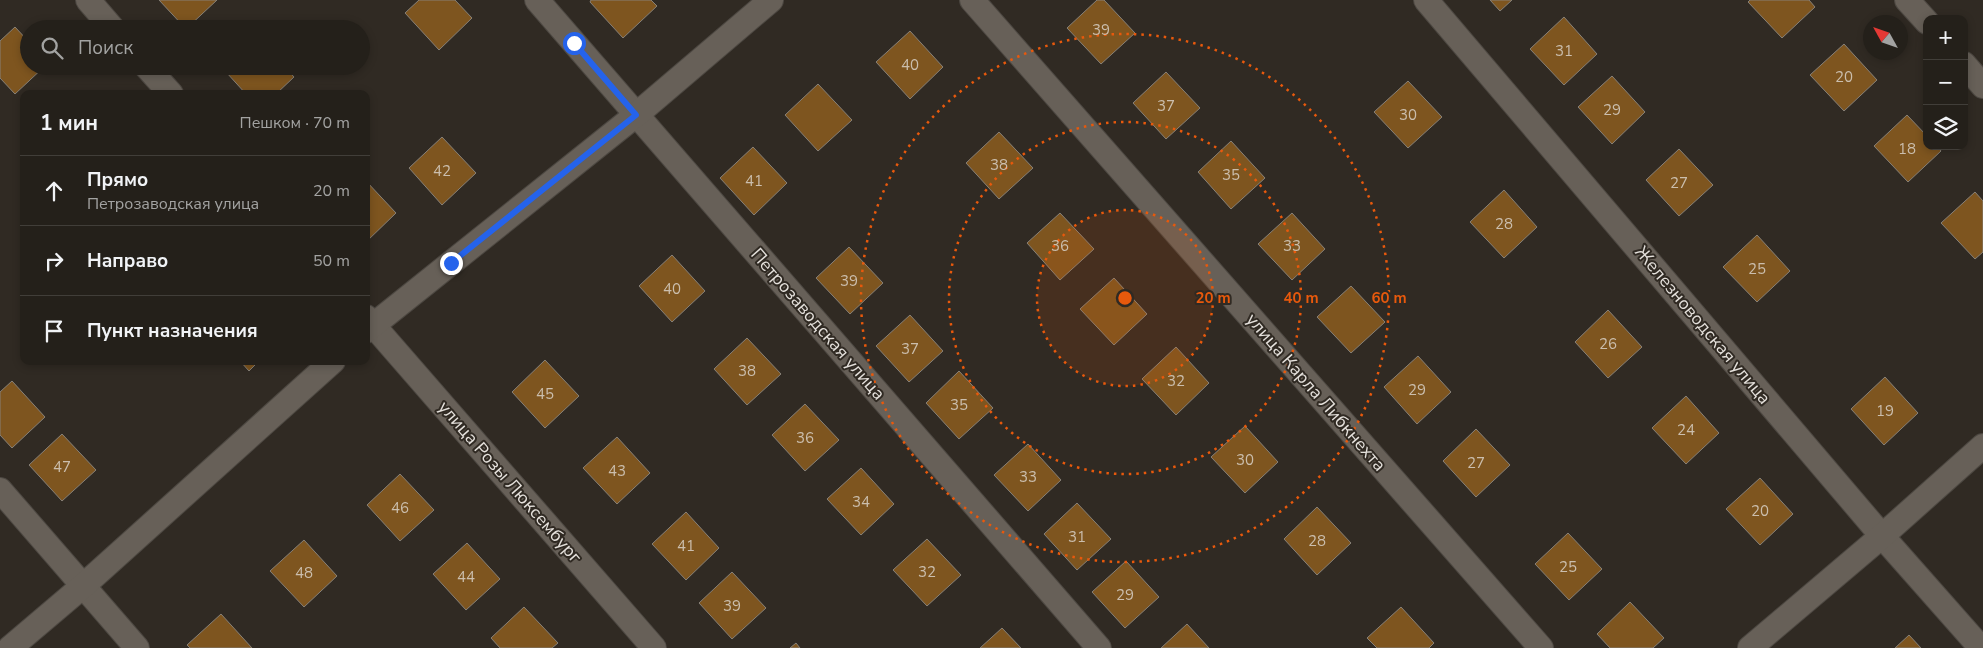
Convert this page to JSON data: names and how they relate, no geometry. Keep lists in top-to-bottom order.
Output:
{
  "streets": {
    "street": [
      "Петрозаводская улица",
      "Железноводская улица",
      "улица Карла Либкнехта",
      "улица Розы Люксембург"
    ]
  },
  "house_numbers": [
    "39",
    "31",
    "40",
    "20",
    "37",
    "29",
    "30",
    "18",
    "38",
    "42",
    "35",
    "41",
    "27",
    "28",
    "36",
    "33",
    "25",
    "39",
    "40",
    "26",
    "37",
    "38",
    "32",
    "29",
    "45",
    "35",
    "19",
    "24",
    "36",
    "30",
    "27",
    "47",
    "43",
    "33",
    "34",
    "46",
    "20",
    "31",
    "28",
    "41",
    "25",
    "32",
    "48",
    "44",
    "29",
    "39"
  ],
  "north": "top left",
  "page": {
    "map_buttons": ["+", "−"],
    "search": "Поиск",
    "heading": ["1 мин", "Пешком · 70 m"],
    "list": [
      ["Прямо", "Петрозаводская улица", "20 m"],
      ["Направо", "50 m"],
      "Пункт назначения"
    ]
  },
  "rings": ["20 m", "40 m", "60 m"]
}
